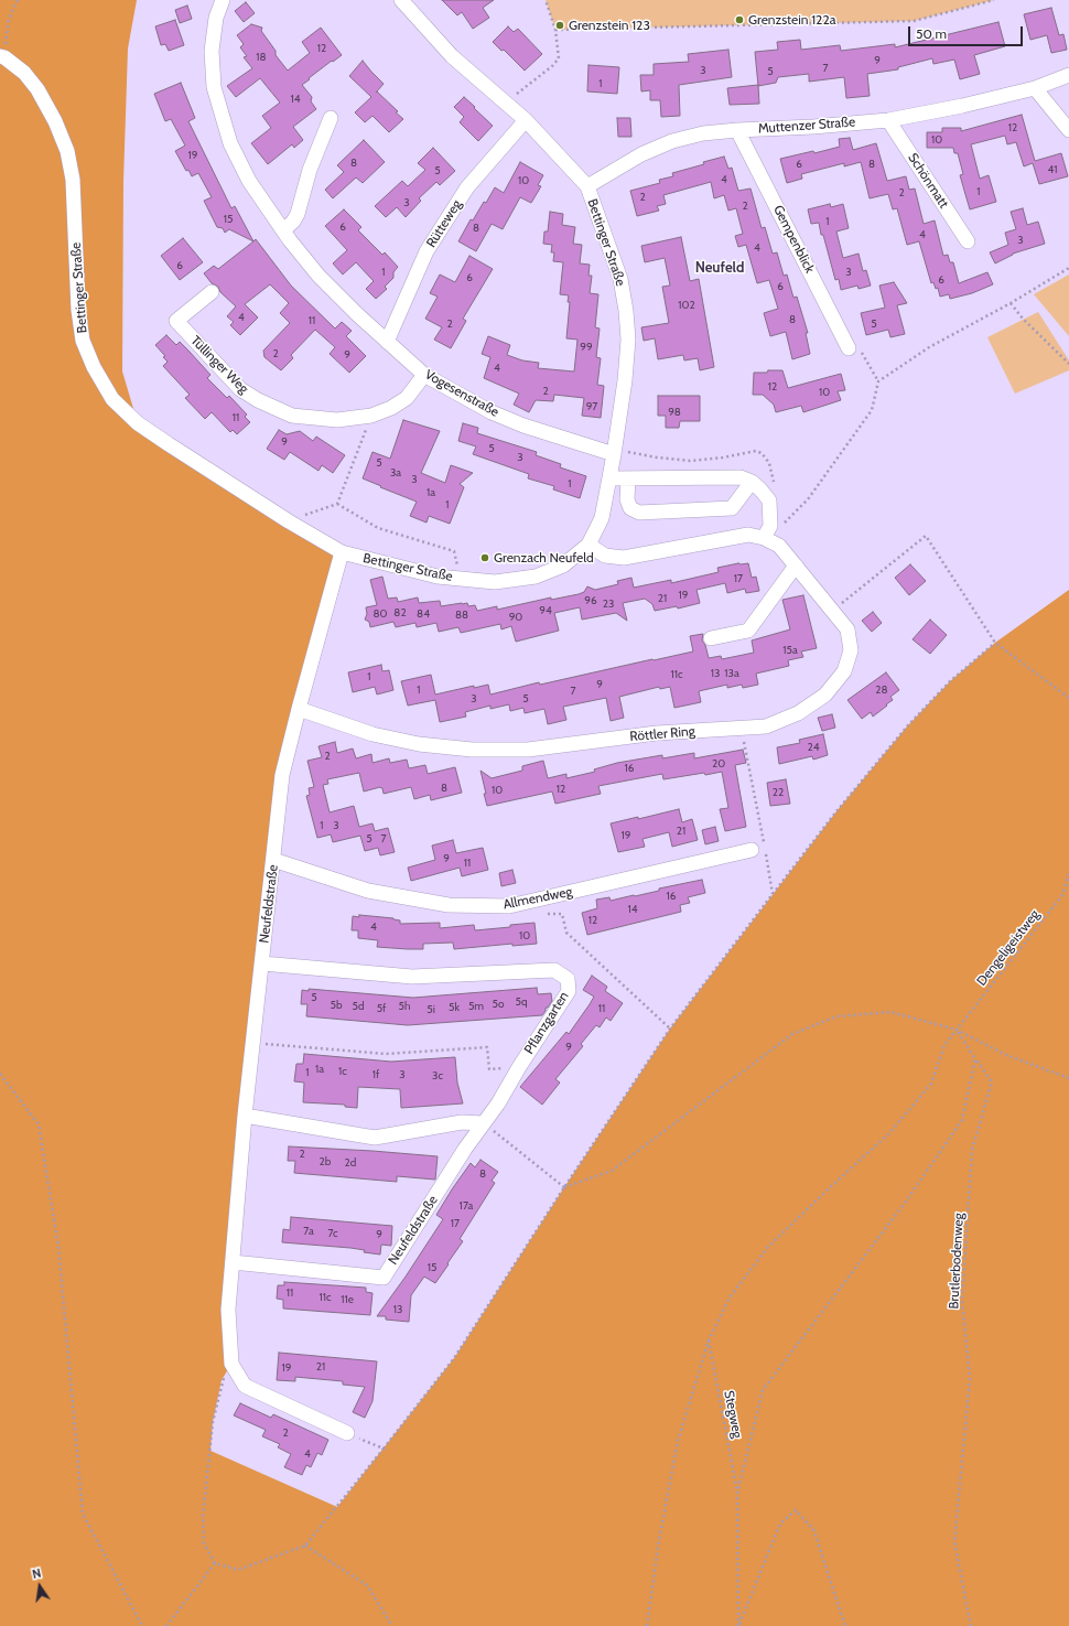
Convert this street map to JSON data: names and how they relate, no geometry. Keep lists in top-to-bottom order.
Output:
{
  "streets": {
    "street": [
      "Muttenzer Straße",
      "Schönmatt",
      "Rütteweg",
      "Gempenblick",
      "Bettinger Straße",
      "Tüllinger Weg",
      "Vogesenstraße",
      "Röttler Ring",
      "Allmendweg",
      "Neufeldstraße",
      "Pflanzgarten"
    ],
    "path": ["Dengeligeistweg", "Brutlerbodenweg", "Stegweg"]
  },
  "crossings": [
    ["Muttenzer Straße", "Schönmatt"],
    ["Muttenzer Straße", "Gempenblick"],
    ["Muttenzer Straße", "Bettinger Straße"],
    ["Rütteweg", "Bettinger Straße"],
    ["Rütteweg", "Vogesenstraße"],
    ["Bettinger Straße", "Vogesenstraße"],
    ["Bettinger Straße", "Röttler Ring"],
    ["Bettinger Straße", "Neufeldstraße"],
    ["Tüllinger Weg", "Vogesenstraße"],
    ["Röttler Ring", "Neufeldstraße"],
    ["Allmendweg", "Neufeldstraße"],
    ["Neufeldstraße", "Pflanzgarten"],
    ["Dengeligeistweg", "Brutlerbodenweg"],
    ["Dengeligeistweg", "Stegweg"]
  ],
  "districts": ["Neufeld"],
  "places": ["Grenzstein 122a", "Grenzstein 123", "Grenzach Neufeld"],
  "house_numbers": [
    "12",
    "18",
    "9",
    "7",
    "3",
    "5",
    "1",
    "14",
    "12",
    "10",
    "19",
    "8",
    "6",
    "8",
    "41",
    "5",
    "4",
    "10",
    "1",
    "2",
    "2",
    "3",
    "2",
    "15",
    "1",
    "6",
    "8",
    "4",
    "3",
    "4",
    "6",
    "1",
    "3",
    "6",
    "6",
    "6",
    "102",
    "4",
    "8",
    "11",
    "2",
    "5",
    "99",
    "2",
    "9",
    "4",
    "12",
    "2",
    "10",
    "97",
    "98",
    "11",
    "9",
    "5",
    "3",
    "5",
    "3a",
    "3",
    "1",
    "1a",
    "1",
    "17",
    "19",
    "21",
    "96",
    "23",
    "94",
    "82",
    "80",
    "84",
    "88",
    "90",
    "15a",
    "13",
    "13a",
    "11c",
    "1",
    "9",
    "1",
    "28",
    "7",
    "3",
    "5",
    "24",
    "2",
    "20",
    "16",
    "8",
    "12",
    "10",
    "22",
    "1",
    "3",
    "21",
    "19",
    "5",
    "7",
    "9",
    "11",
    "16",
    "14",
    "12",
    "4",
    "10",
    "5",
    "5q",
    "5o",
    "5b",
    "5d",
    "5h",
    "5m",
    "5k",
    "5f",
    "11",
    "5i",
    "9",
    "1a",
    "1c",
    "1",
    "1f",
    "3",
    "3c",
    "2",
    "2b",
    "2d",
    "8",
    "17a",
    "17",
    "7a",
    "7c",
    "9",
    "15",
    "11",
    "11c",
    "11e",
    "13",
    "21",
    "19",
    "2",
    "4"
  ],
  "scale_bar": "50 m",
  "north": "top"
}
